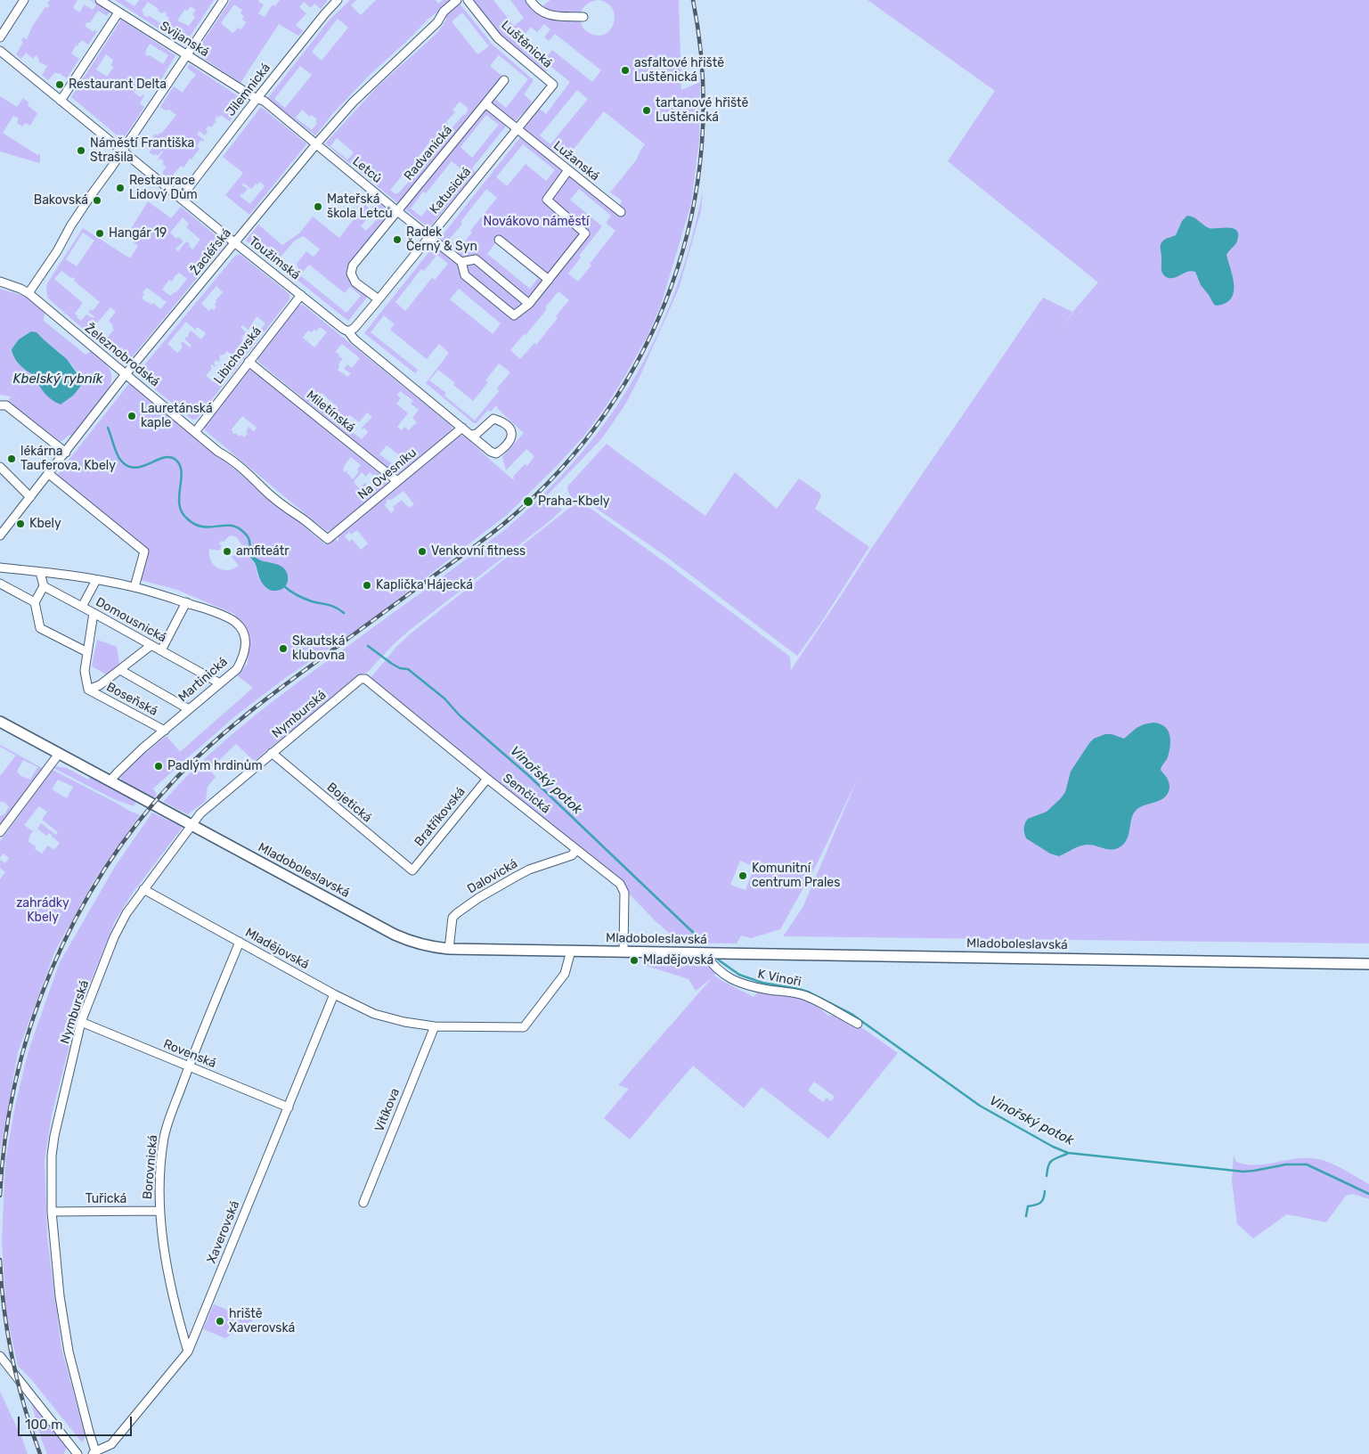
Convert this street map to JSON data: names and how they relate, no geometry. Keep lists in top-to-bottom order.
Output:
{
  "streets": {
    "main road": ["Mladoboleslavská"],
    "street": [
      "Svijanská",
      "Luštěnická",
      "Jilemnická",
      "Radvanická",
      "Lužanská",
      "Letců",
      "Katusická",
      "Žacléřská",
      "Toužimská",
      "Železnobrodská",
      "Libichovská",
      "Miletínská",
      "Na Ovesníku",
      "Domousnická",
      "Martinická",
      "Boseňská",
      "Nymburská",
      "Semčická",
      "Bojetická",
      "Bratříkovská",
      "Dalovická",
      "Mladějovská",
      "K Vinoři",
      "Rovenská",
      "Vitíkova",
      "Borovnická",
      "Tuřická",
      "Xaverovská"
    ]
  },
  "crossings": [
    ["Svijanská", "Jilemnická"],
    ["Svijanská", "Letců"],
    ["Luštěnická", "Katusická"],
    ["Jilemnická", "Letců"],
    ["Jilemnická", "Toužimská"],
    ["Radvanická", "Letců"],
    ["Radvanická", "Katusická"],
    ["Lužanská", "Katusická"],
    ["Letců", "Katusická"],
    ["Letců", "Žacléřská"],
    ["Katusická", "Toužimská"],
    ["Žacléřská", "Toužimská"],
    ["Žacléřská", "Železnobrodská"],
    ["Toužimská", "Libichovská"],
    ["Toužimská", "Na Ovesníku"],
    ["Železnobrodská", "Libichovská"],
    ["Železnobrodská", "Na Ovesníku"],
    ["Libichovská", "Miletínská"],
    ["Miletínská", "Na Ovesníku"],
    ["Domousnická", "Martinická"],
    ["Martinická", "Boseňská"],
    ["Martinická", "Mladoboleslavská"],
    ["Nymburská", "Semčická"],
    ["Nymburská", "Bojetická"],
    ["Nymburská", "Mladoboleslavská"],
    ["Nymburská", "Mladějovská"],
    ["Nymburská", "Rovenská"],
    ["Nymburská", "Tuřická"],
    ["Nymburská", "Xaverovská"],
    ["Semčická", "Bratříkovská"],
    ["Semčická", "Mladoboleslavská"],
    ["Semčická", "Dalovická"],
    ["Bojetická", "Bratříkovská"],
    ["Mladoboleslavská", "Dalovická"],
    ["Mladoboleslavská", "Mladějovská"],
    ["Mladoboleslavská", "K Vinoři"],
    ["Mladějovská", "Vitíkova"],
    ["Mladějovská", "Borovnická"],
    ["Mladějovská", "Xaverovská"],
    ["Rovenská", "Borovnická"],
    ["Rovenská", "Xaverovská"],
    ["Borovnická", "Tuřická"],
    ["Borovnická", "Xaverovská"]
  ],
  "water": ["Kbelský rybník", "Vinořský potok"],
  "parks": ["Novákovo náměstí", "zahrádky Kbely"],
  "places": [
    "asfaltové hřiště Luštěnická",
    "Restaurant Delta",
    "tartanové hřiště Luštěnická",
    "Náměstí Františka Strašila",
    "Restaurace Lidový Dům",
    "Bakovská",
    "Mateřská škola Letců",
    "Hangár 19",
    "Radek Černý & Syn",
    "Lauretánská kaple",
    "lékárna Tauferova, Kbely",
    "Praha-Kbely",
    "Kbely",
    "amfiteátr",
    "Venkovní fitness",
    "Kaplička Hájecká",
    "Skautská klubovna",
    "Padlým hrdinům",
    "Komunitní centrum Prales",
    "Mladějovská",
    "hriště Xaverovská"
  ],
  "scale_bar": "100 m"
}
